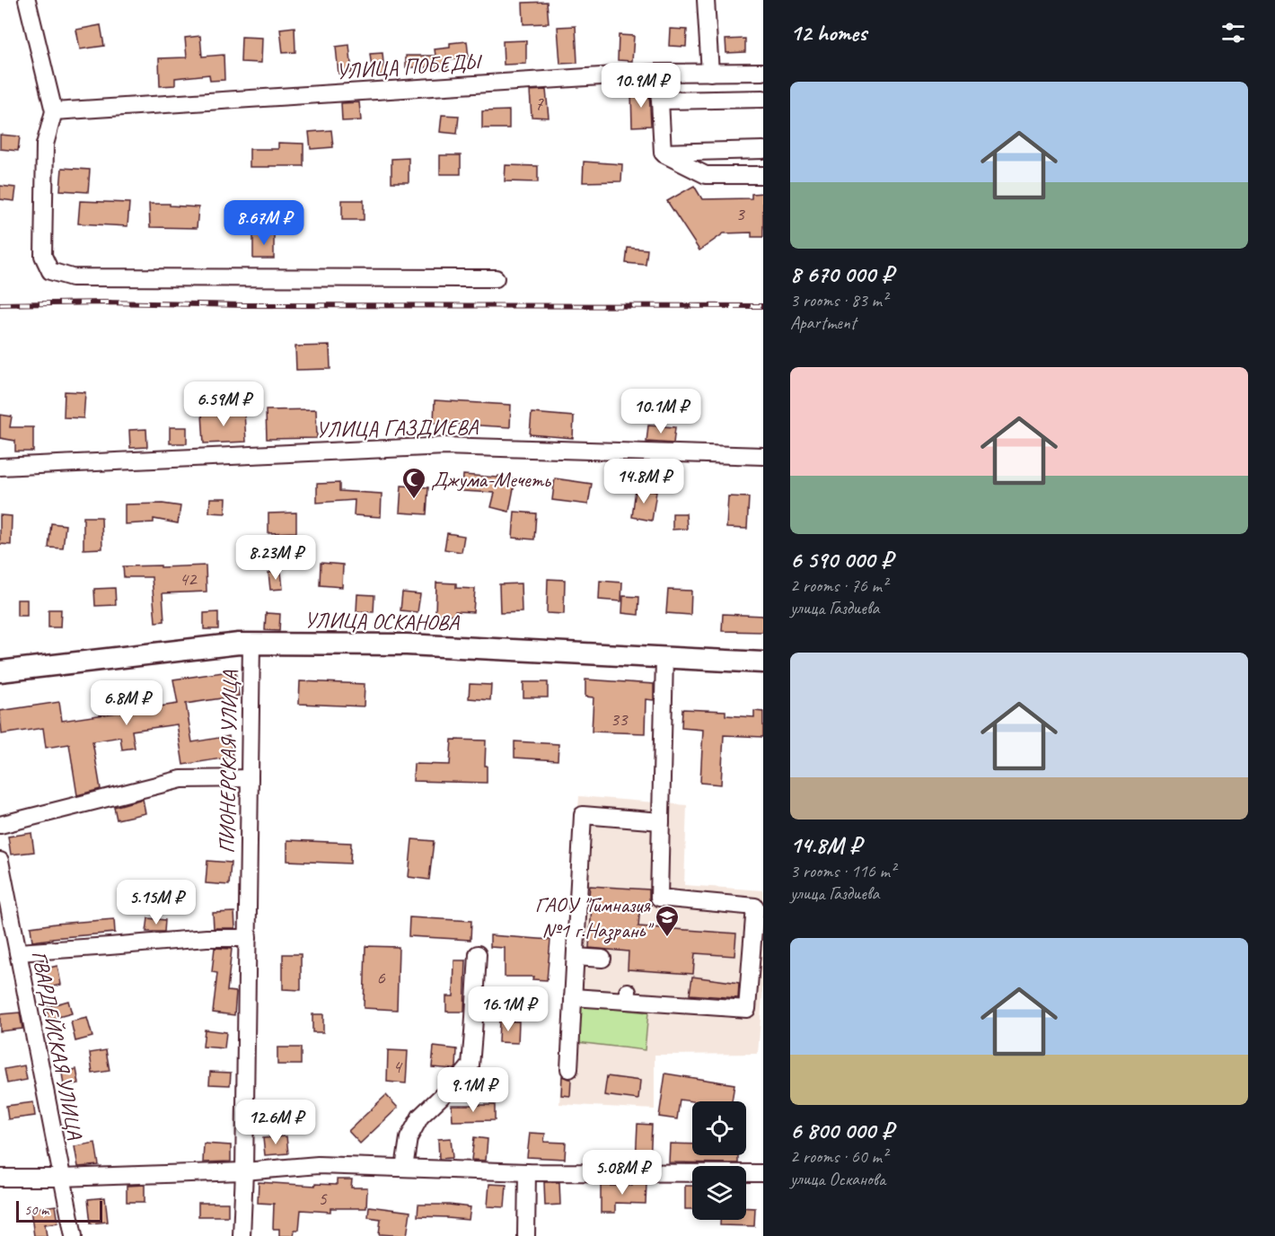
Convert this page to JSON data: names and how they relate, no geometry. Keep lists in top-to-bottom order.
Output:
{
  "streets": {
    "main road": ["УЛИЦА ОСКАНОВА"],
    "street": [
      "УЛИЦА ПОБЕДЫ",
      "УЛИЦА ГАЗДИЕВА",
      "ПИОНЕРСКАЯ УЛИЦА",
      "ГВАРДЕЙСКАЯ УЛИЦА"
    ]
  },
  "crossings": [
    ["УЛИЦА ОСКАНОВА", "ПИОНЕРСКАЯ УЛИЦА"]
  ],
  "places": {
    "mosque": ["Джума-Мечеть"],
    "school or university": ["ГАОУ \"Гимназия №1 г.Назрань\""]
  },
  "house_numbers": [
    "7",
    "3",
    "42",
    "33",
    "6",
    "4",
    "5"
  ],
  "scale_bar": "50 m",
  "page": {
    "heading": "12 homes",
    "price": [
      "10.9M ₽",
      "8.67M ₽",
      "6.59M ₽",
      "10.1M ₽",
      "14.8M ₽",
      "8.23M ₽",
      "6.8M ₽",
      "5.15M ₽",
      "16.1M ₽",
      "9.1M ₽",
      "12.6M ₽",
      "5.08M ₽"
    ],
    "list": [
      {
        "name": "8 670 000 ₽",
        "note": "3 rooms · 83 m² · Apartment"
      },
      {
        "name": "6 590 000 ₽",
        "note": "2 rooms · 76 m² · улица Газдиева"
      },
      {
        "name": "14.8M ₽",
        "note": "3 rooms · 116 m² · улица Газдиева"
      },
      {
        "name": "6 800 000 ₽",
        "note": "2 rooms · 60 m² · улица Осканова"
      }
    ],
    "scale": "50 m"
  }
}
